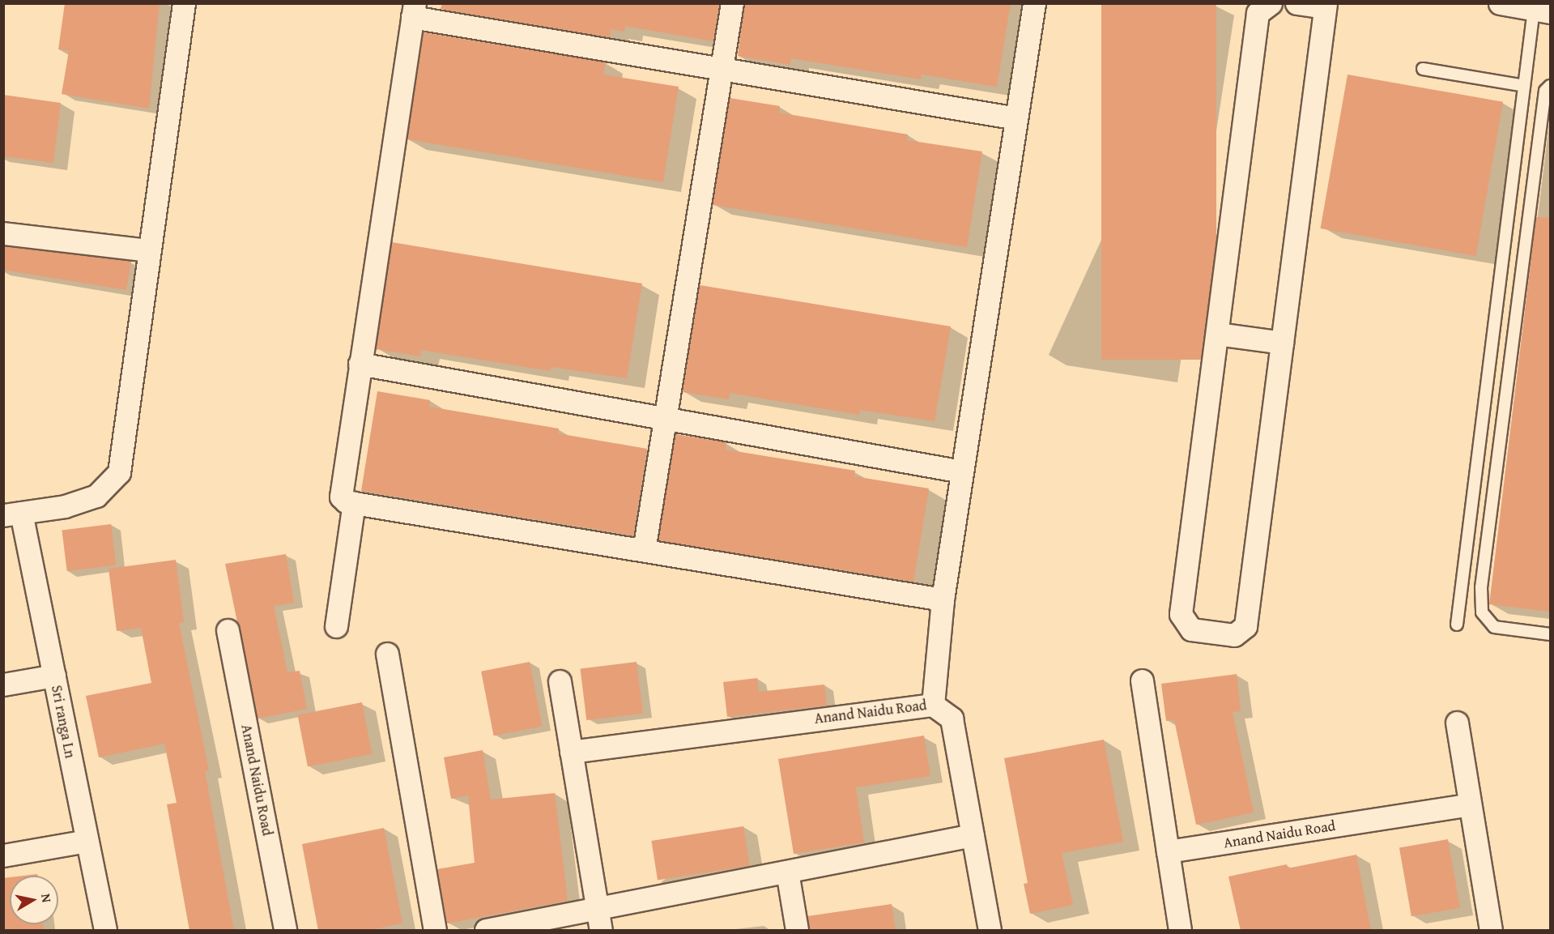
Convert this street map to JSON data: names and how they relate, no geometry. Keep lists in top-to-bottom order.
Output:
{
  "streets": {
    "street": ["Anand Naidu Road", "Sri ranga Ln"]
  },
  "north": "right"
}
